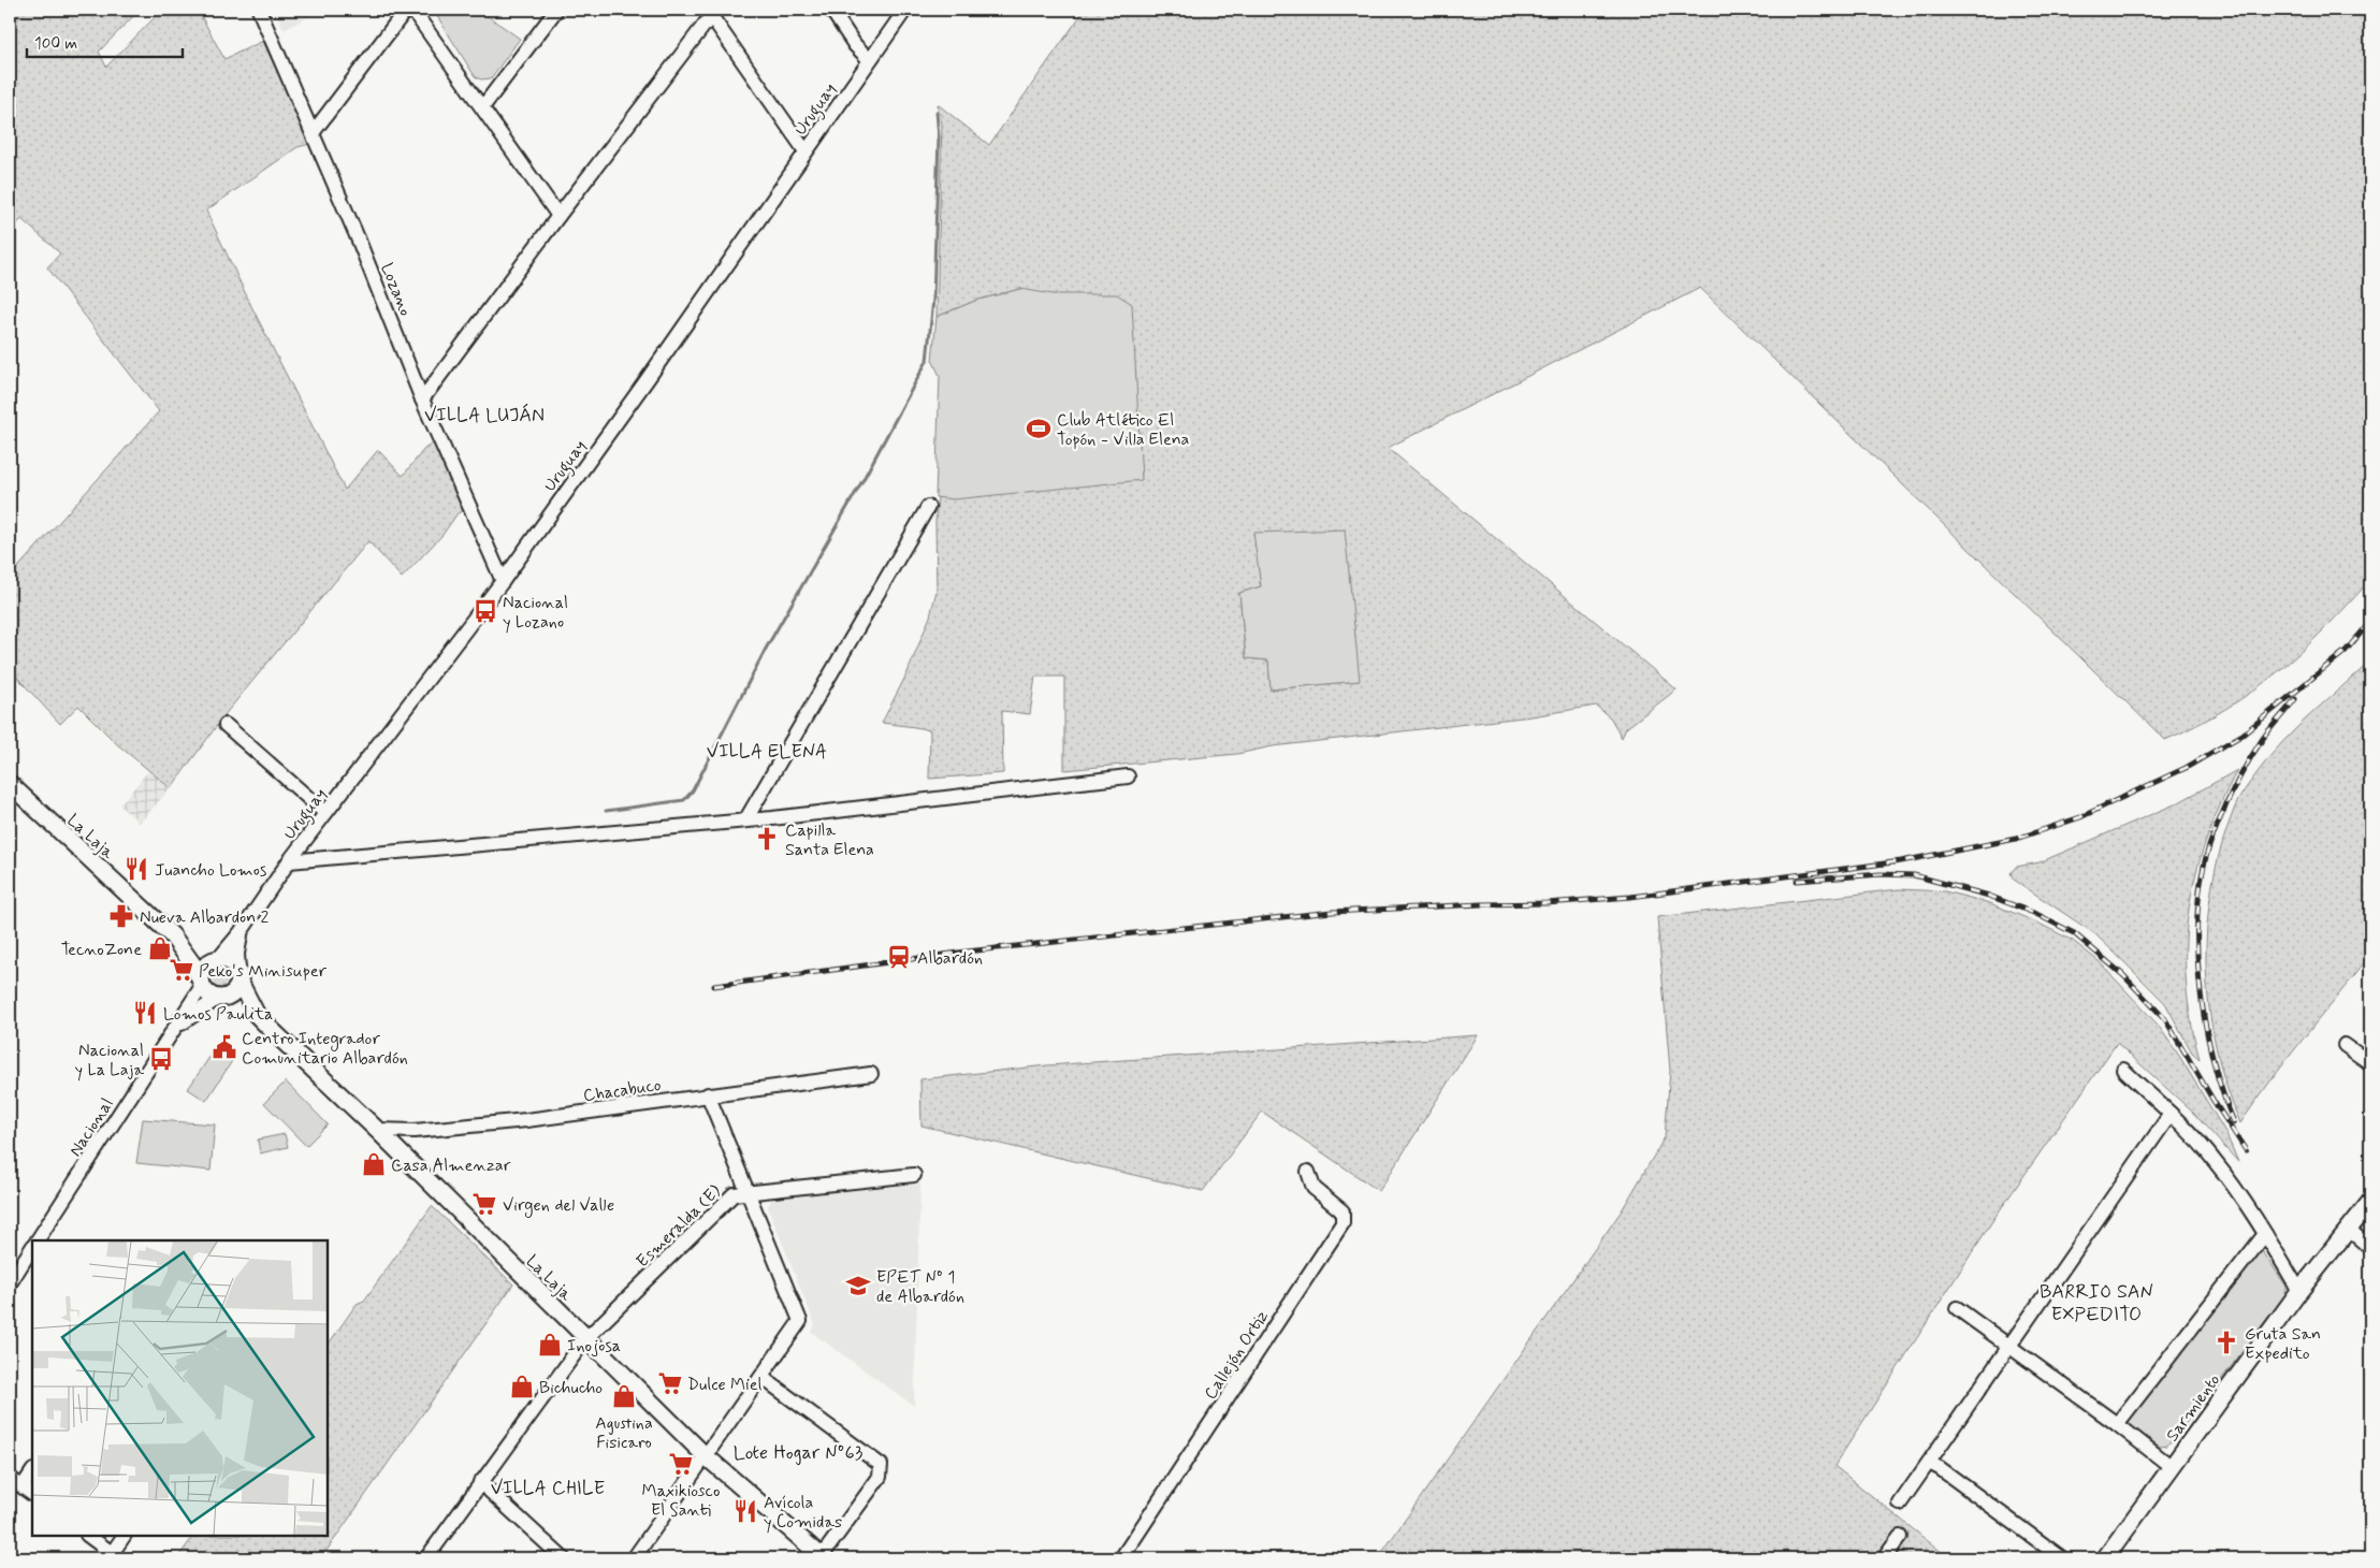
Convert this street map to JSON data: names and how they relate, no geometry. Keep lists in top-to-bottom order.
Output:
{
  "streets": {
    "main road": ["La Laja", "Sarmiento"],
    "street": [
      "Uruguay",
      "Lozano",
      "Chacabuco",
      "Nacional",
      "Esmeralda (E)",
      "Callejón Ortiz"
    ]
  },
  "crossings": [
    ["Uruguay", "Lozano"],
    ["Uruguay", "La Laja"],
    ["Uruguay", "Nacional"],
    ["La Laja", "Chacabuco"],
    ["La Laja", "Nacional"],
    ["La Laja", "Esmeralda (E)"]
  ],
  "districts": [
    "VILLA LUJÁN",
    "VILLA ELENA",
    "BARRIO SAN EXPEDITO",
    "Lote Hogar Nº63",
    "VILLA CHILE"
  ],
  "places": {
    "sports": ["Club Atlético El Topón - Villa Elena"],
    "bus stop": ["Nacional y Lozano", "Nacional y La Laja"],
    "church": ["Capilla Santa Elena", "Gruta San Expedito"],
    "restaurant": ["Juancho Lomos", "Lomos Paulita", "Avícola y Comidas"],
    "pharmacy": ["Nueva Albardon 2"],
    "shop": [
      "TecnoZone",
      "Casa Almenzar",
      "Inojosa",
      "Bichucho",
      "Agustina Fisicaro"
    ],
    "station": ["Albardón"],
    "supermarket": [
      "Peko's Minisuper",
      "Virgen del Valle",
      "Dulce Miel",
      "Maxikiosco El Santi"
    ],
    "public building": ["Centro Integrador Comunitario Albardón"],
    "school or university": ["EPET Nº 1 de Albardón"]
  },
  "scale_bar": "100 m"
}
